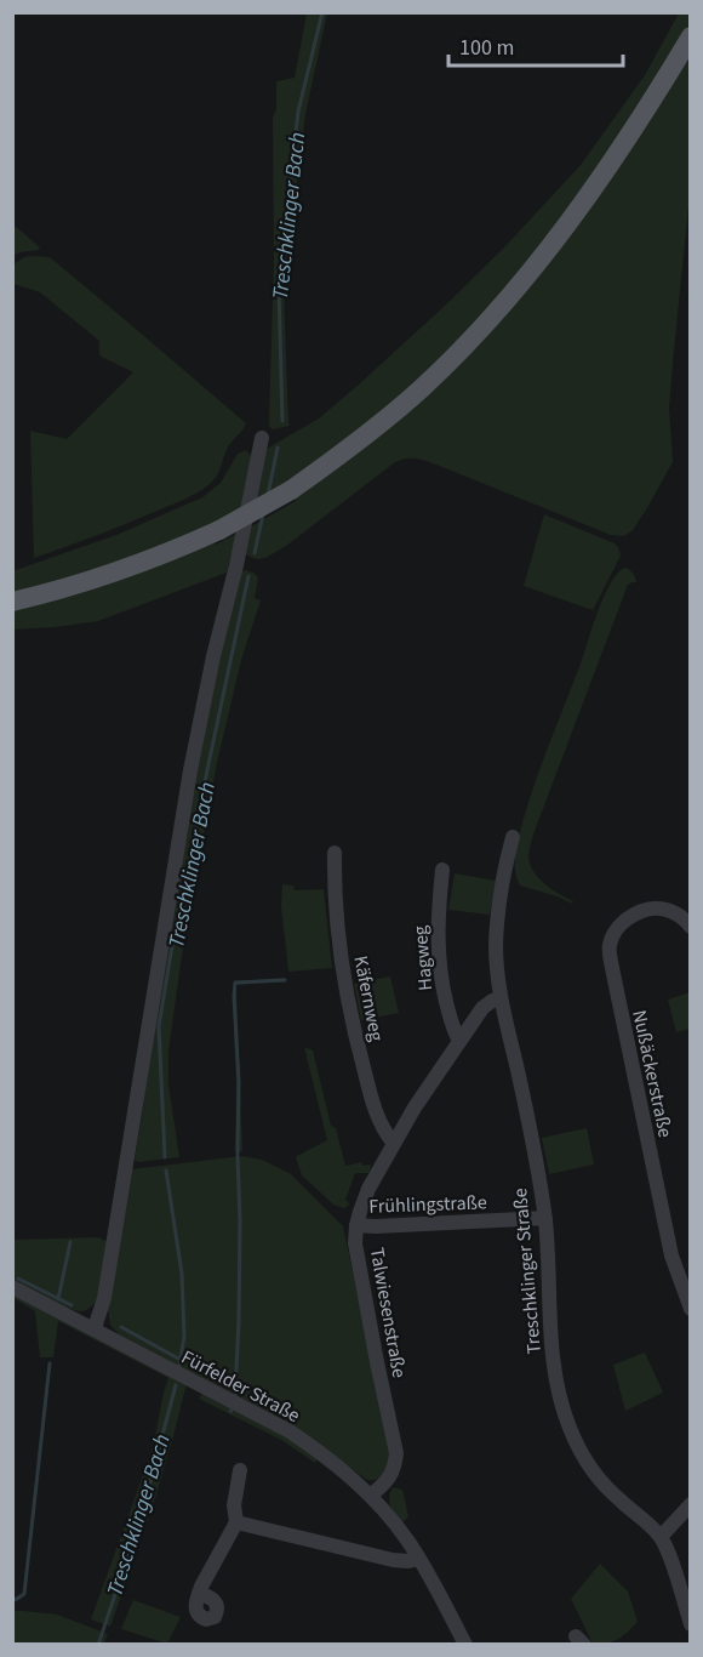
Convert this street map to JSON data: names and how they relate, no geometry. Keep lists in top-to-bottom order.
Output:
{
  "streets": {
    "street": [
      "Hagweg",
      "Käfernweg",
      "Nußäckerstraße",
      "Frühlingstraße",
      "Treschklinger Straße",
      "Talwiesenstraße",
      "Fürfelder Straße"
    ]
  },
  "crossings": [
    ["Hagweg", "Talwiesenstraße"],
    ["Käfernweg", "Talwiesenstraße"],
    ["Frühlingstraße", "Treschklinger Straße"],
    ["Frühlingstraße", "Talwiesenstraße"],
    ["Treschklinger Straße", "Talwiesenstraße"],
    ["Talwiesenstraße", "Fürfelder Straße"]
  ],
  "water": ["Treschklinger Bach"],
  "scale_bar": "100 m"
}
